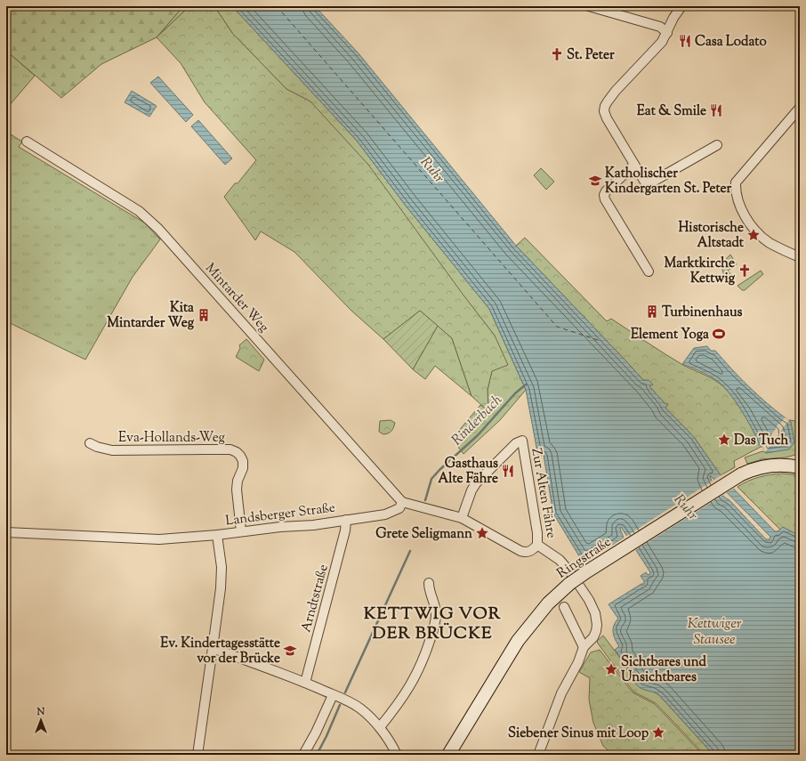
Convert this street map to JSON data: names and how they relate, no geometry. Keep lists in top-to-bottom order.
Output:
{
  "streets": {
    "main road": ["Ringstraße"],
    "street": [
      "Mintarder Weg",
      "Eva-Hollands-Weg",
      "Zur Alten Fähre",
      "Landsberger Straße",
      "Arndtstraße"
    ]
  },
  "crossings": [
    ["Mintarder Weg", "Landsberger Straße"],
    ["Eva-Hollands-Weg", "Landsberger Straße"],
    ["Landsberger Straße", "Arndtstraße"]
  ],
  "districts": ["KETTWIG VOR DER BRÜCKE"],
  "water": ["Ruhr", "Rinderbach", "Kettwiger Stausee"],
  "places": {
    "restaurant": ["Casa Lodato", "Eat & Smile", "Gasthaus Alte Fähre"],
    "church": ["St. Peter", "Marktkirche Kettwig"],
    "school or university": ["Katholischer Kindergarten St. Peter", "Ev. Kindertagesstätte vor der Brücke"],
    "place": [
      "Historische Altstadt",
      "Das Tuch",
      "Grete Seligmann",
      "Sichtbares und Unsichtbares",
      "Siebener Sinus mit Loop"
    ],
    "building": ["Turbinenhaus", "Kita Mintarder Weg"],
    "sports": ["Element Yoga"]
  },
  "north": "top"
}
